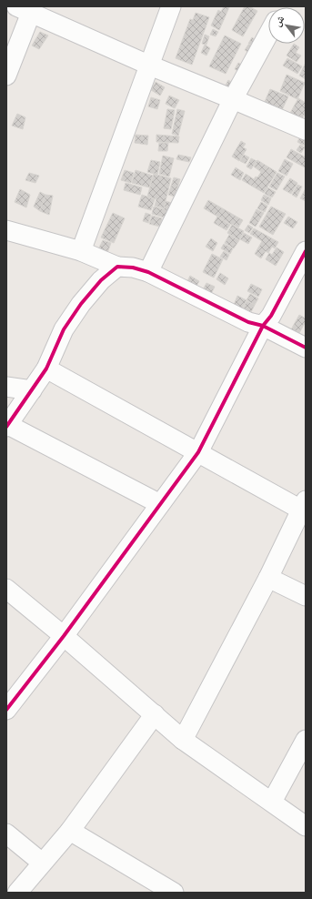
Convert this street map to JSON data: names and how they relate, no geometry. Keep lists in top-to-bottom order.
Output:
{
  "north": "top left"
}
